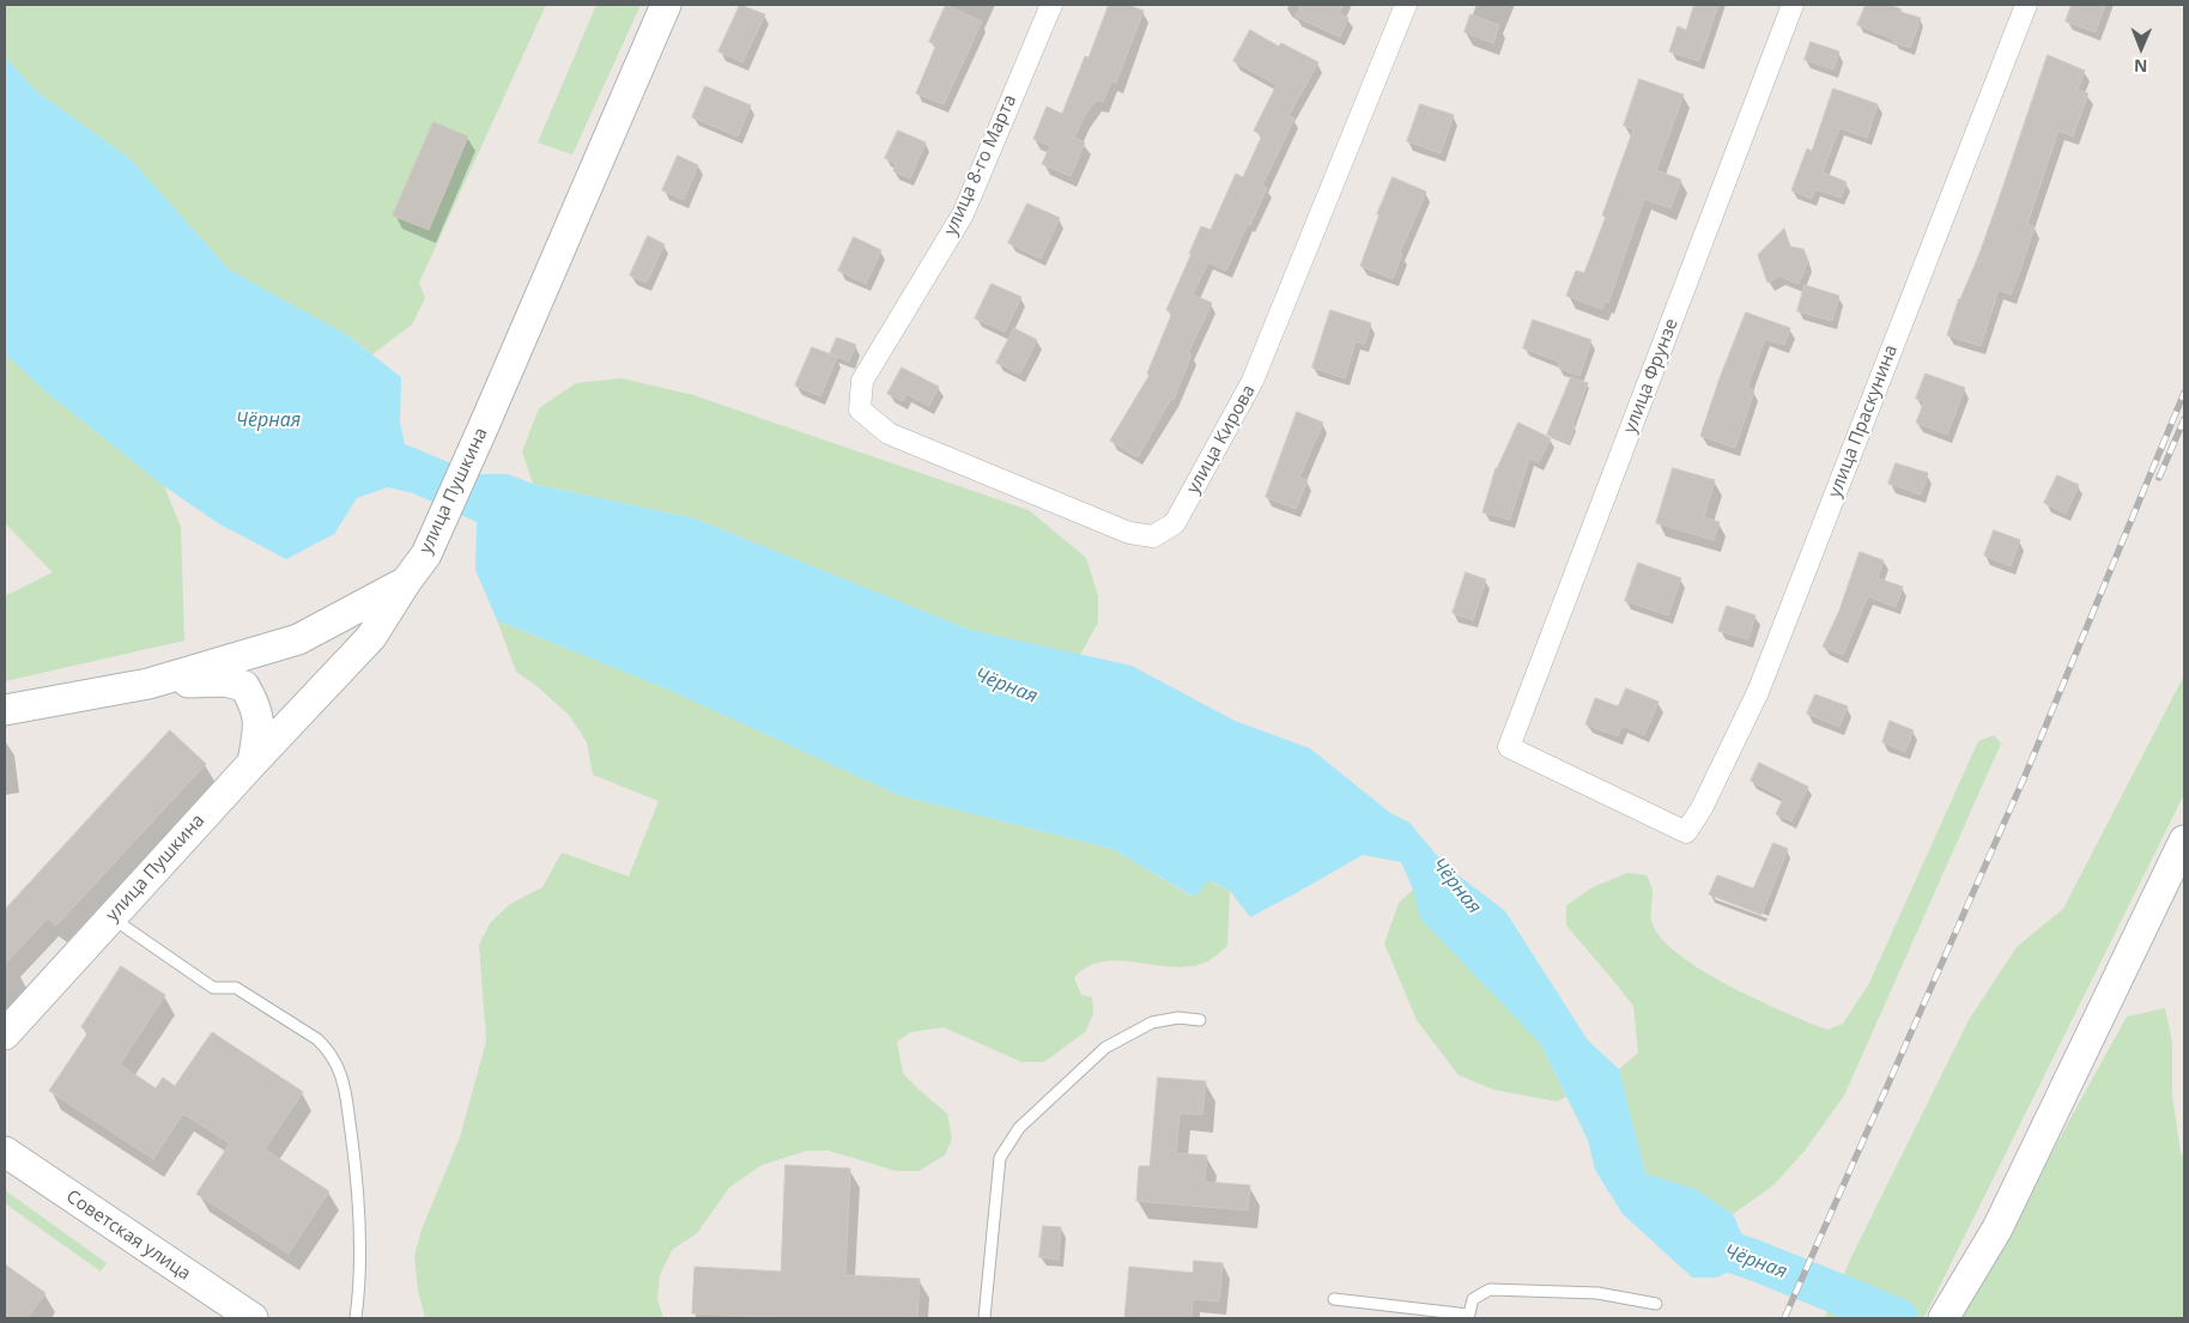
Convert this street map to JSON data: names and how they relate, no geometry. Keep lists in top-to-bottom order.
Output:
{
  "streets": {
    "main road": ["улица Пушкина", "Советская улица"],
    "street": [
      "улица 8-го Марта",
      "улица Фрунзе",
      "улица Праскунина",
      "улица Кирова"
    ]
  },
  "crossings": [
    ["улица 8-го Марта", "улица Кирова"],
    ["улица Фрунзе", "улица Праскунина"]
  ],
  "water": ["Чёрная"],
  "north": "bottom"
}
